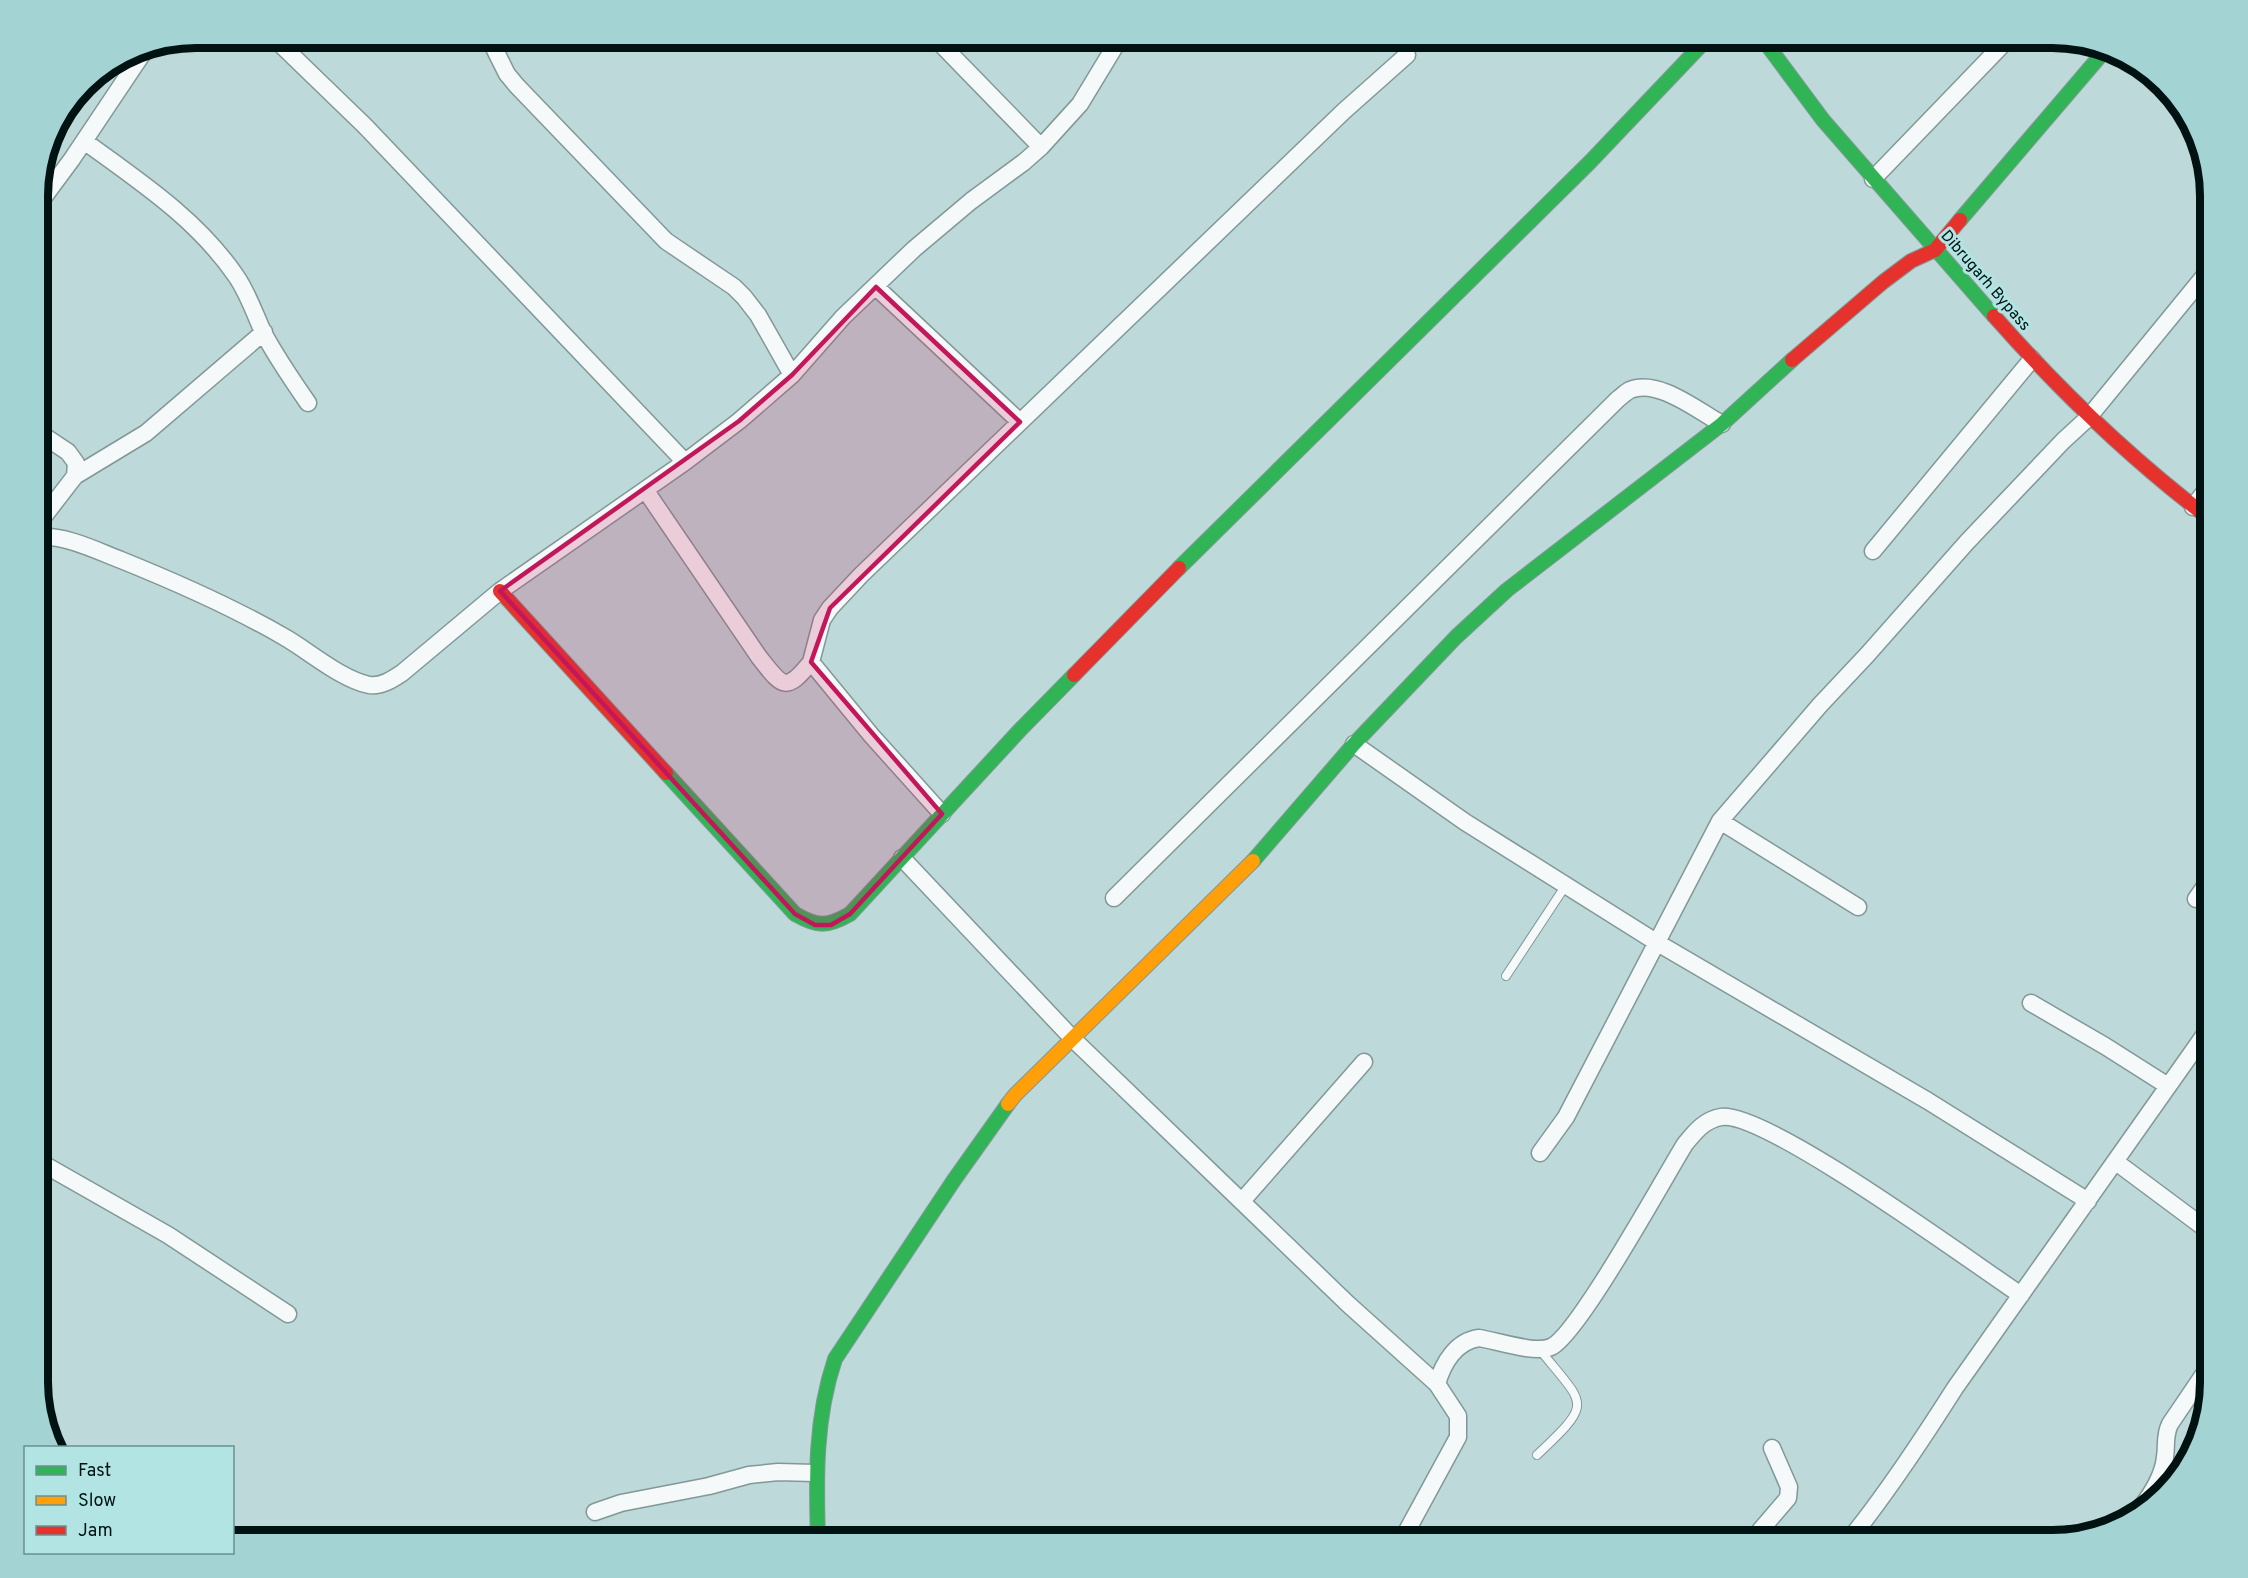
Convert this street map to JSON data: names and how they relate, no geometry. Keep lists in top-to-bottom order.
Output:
{
  "streets": {
    "street": ["Dibrugarh Bypass"]
  },
  "legend": ["Fast", "Slow", "Jam"]
}
